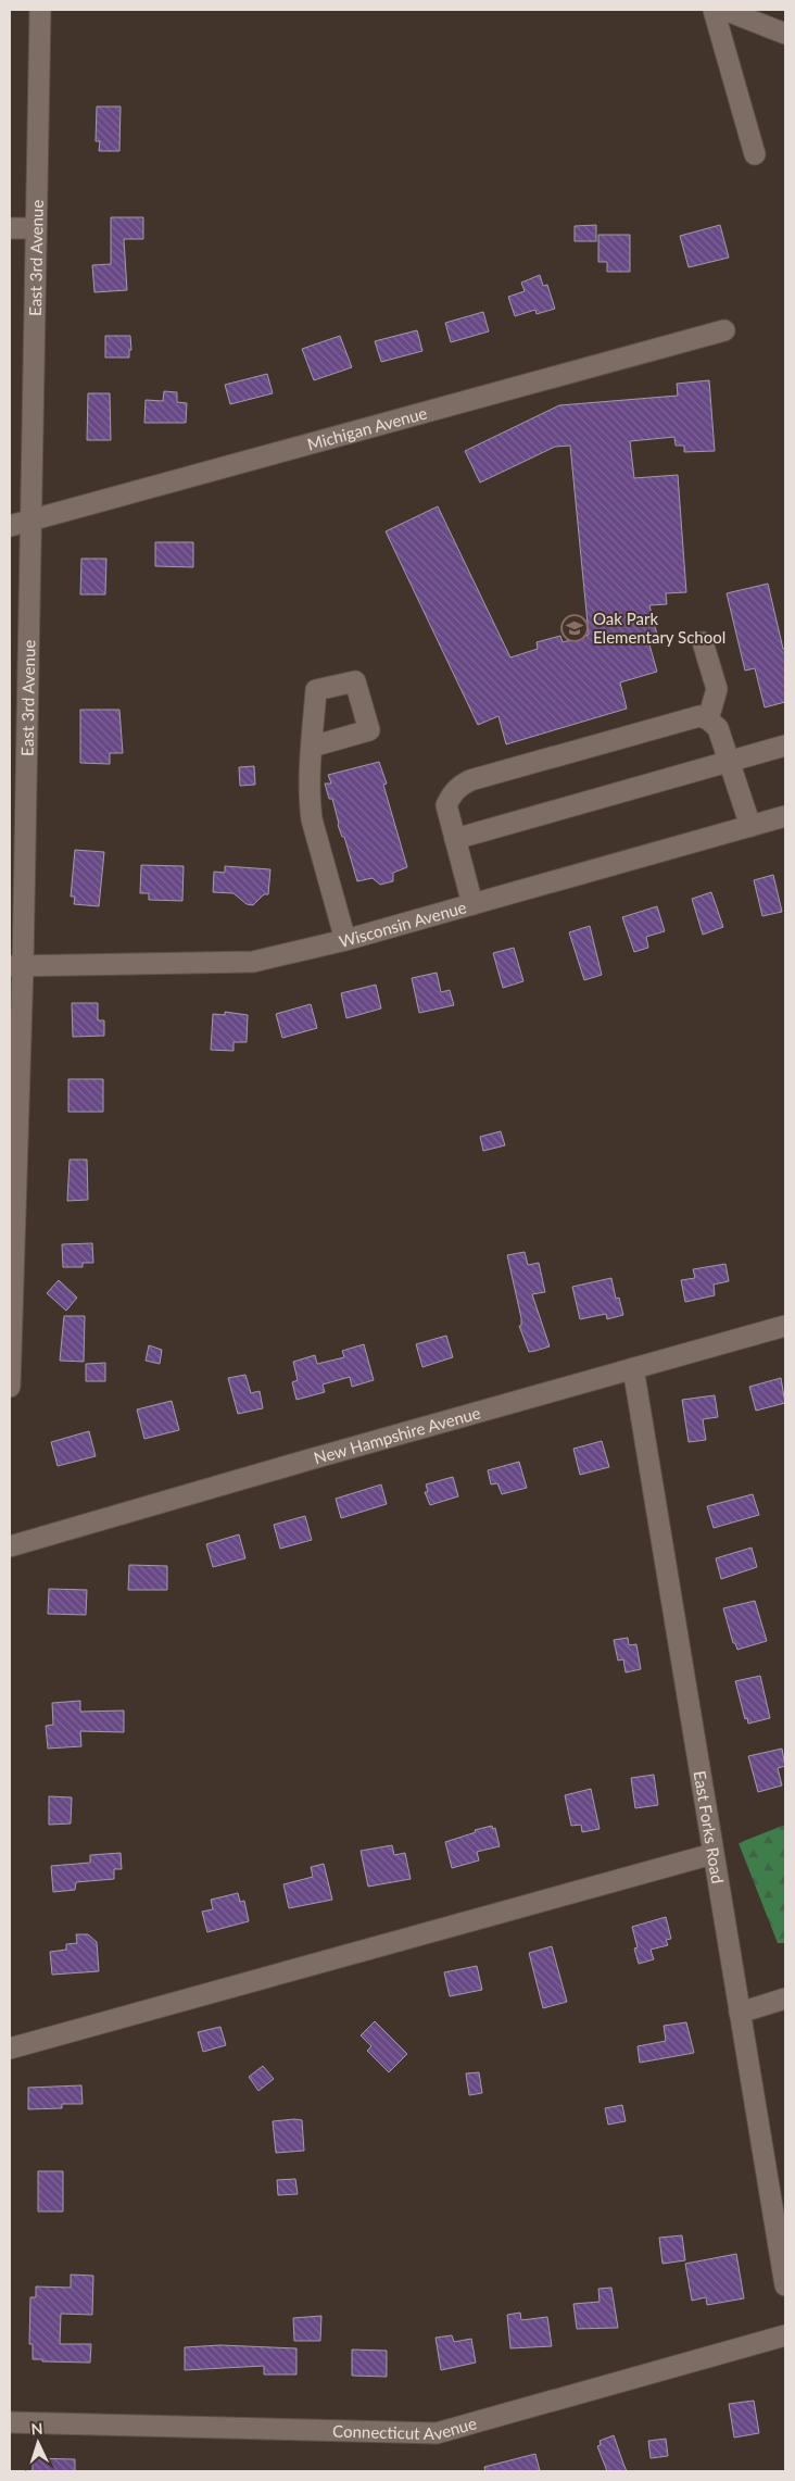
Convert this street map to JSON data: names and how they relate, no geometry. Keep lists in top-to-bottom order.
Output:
{
  "streets": {
    "street": [
      "East 3rd Avenue",
      "Michigan Avenue",
      "Wisconsin Avenue",
      "New Hampshire Avenue",
      "East Forks Road",
      "Connecticut Avenue"
    ]
  },
  "crossings": [
    ["East 3rd Avenue", "Michigan Avenue"],
    ["East 3rd Avenue", "Wisconsin Avenue"],
    ["New Hampshire Avenue", "East Forks Road"]
  ],
  "places": {
    "school or university": ["Oak Park Elementary School"]
  },
  "north": "top"
}
